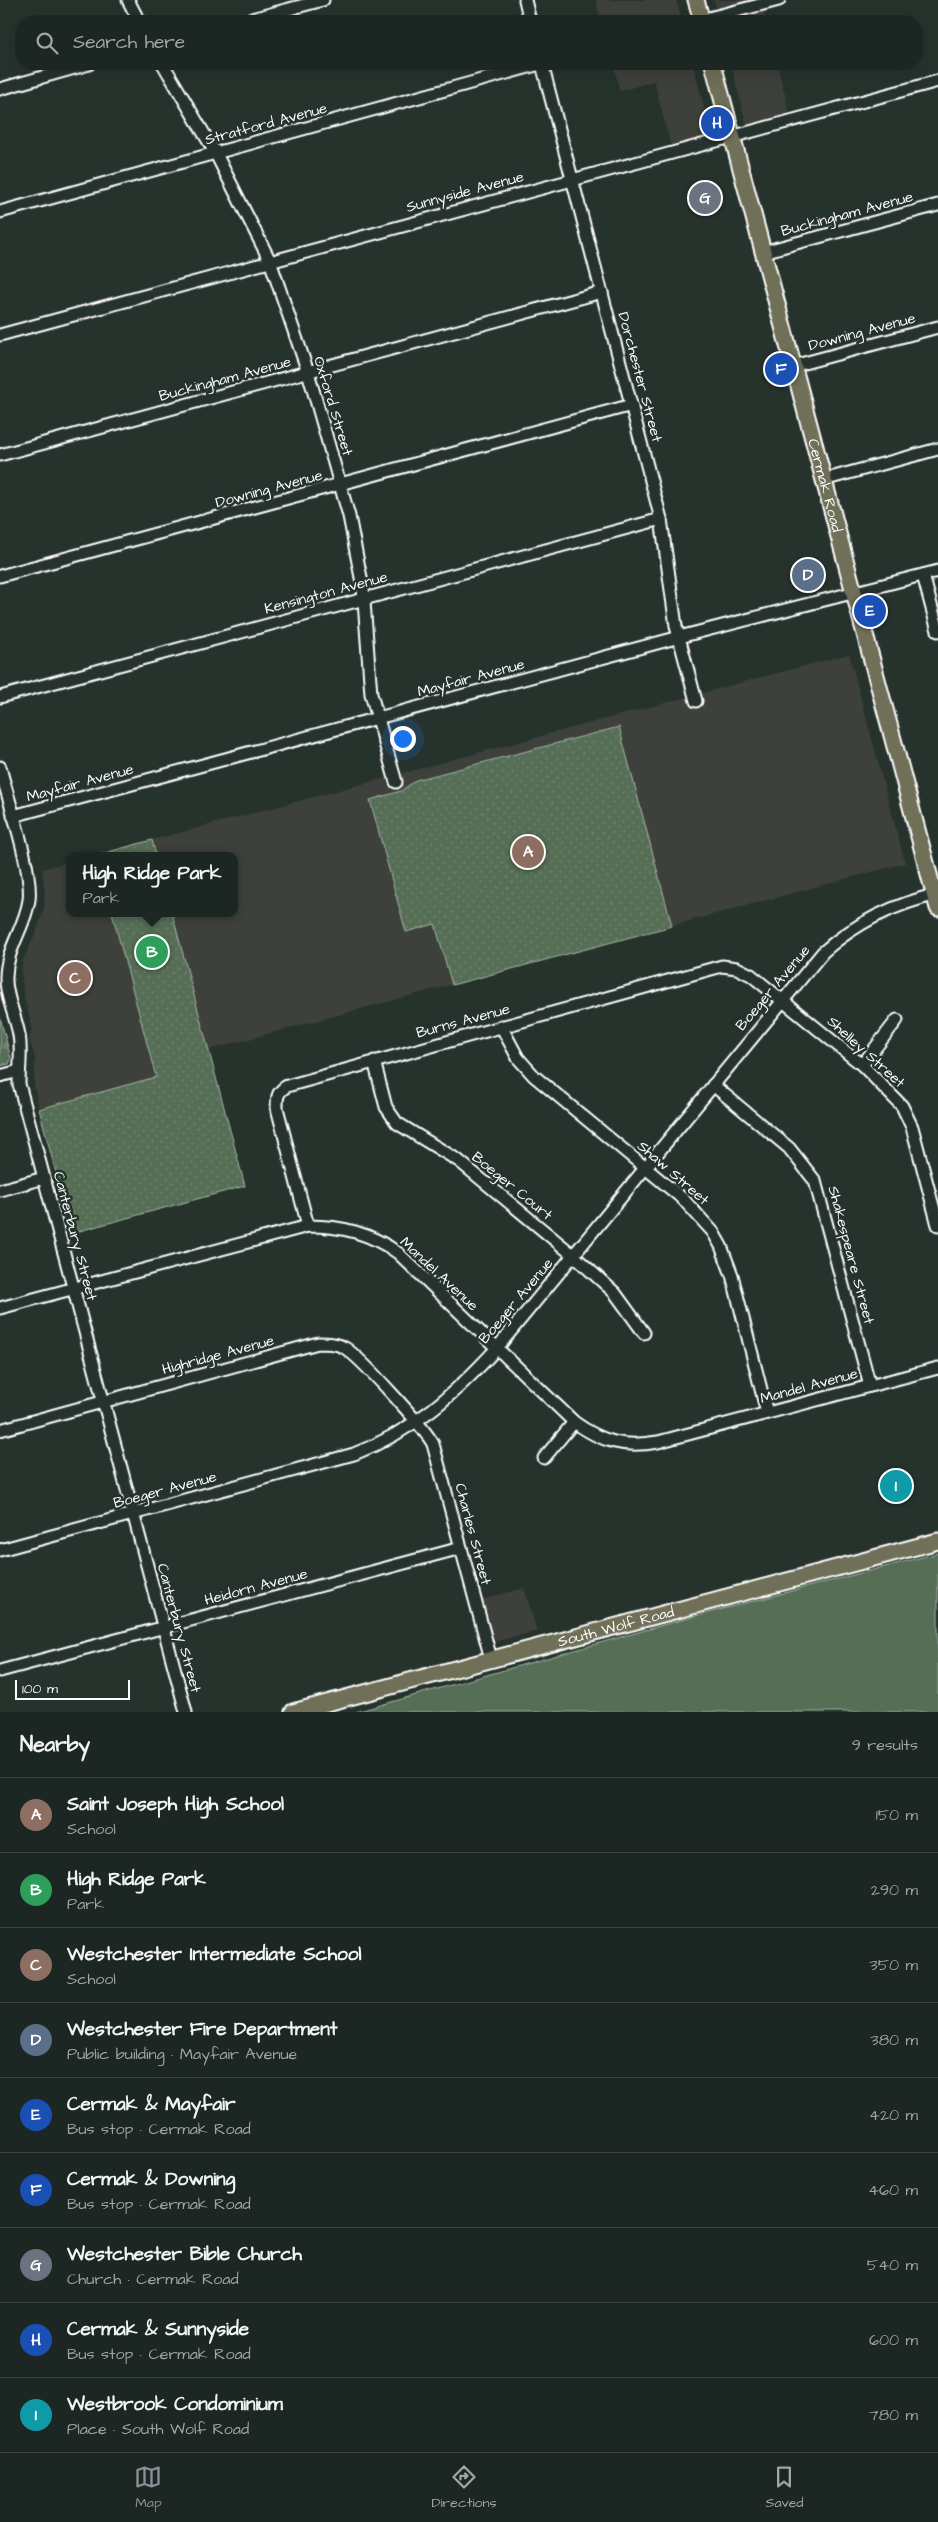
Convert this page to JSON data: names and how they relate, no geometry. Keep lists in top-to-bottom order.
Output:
{
  "streets": {
    "main road": ["Cermak Road", "South Wolf Road"],
    "street": [
      "Stratford Avenue",
      "Sunnyside Avenue",
      "Buckingham Avenue",
      "Downing Avenue",
      "Dorchester Street",
      "Oxford Street",
      "Kensington Avenue",
      "Mayfair Avenue",
      "Boeger Avenue",
      "Burns Avenue",
      "Shelley Street",
      "Shaw Street",
      "Boeger Court",
      "Canterbury Street",
      "Shakespeare Street",
      "Mandel Avenue",
      "Highridge Avenue",
      "Charles Street",
      "Heidorn Avenue"
    ]
  },
  "crossings": [
    ["Stratford Avenue", "Oxford Street"],
    ["Sunnyside Avenue", "Dorchester Street"],
    ["Sunnyside Avenue", "Oxford Street"],
    ["Sunnyside Avenue", "Cermak Road"],
    ["Buckingham Avenue", "Dorchester Street"],
    ["Buckingham Avenue", "Oxford Street"],
    ["Buckingham Avenue", "Cermak Road"],
    ["Downing Avenue", "Dorchester Street"],
    ["Downing Avenue", "Oxford Street"],
    ["Downing Avenue", "Cermak Road"],
    ["Dorchester Street", "Kensington Avenue"],
    ["Dorchester Street", "Mayfair Avenue"],
    ["Oxford Street", "Kensington Avenue"],
    ["Oxford Street", "Mayfair Avenue"],
    ["Cermak Road", "Mayfair Avenue"],
    ["Cermak Road", "Boeger Avenue"],
    ["Mayfair Avenue", "Canterbury Street"],
    ["Boeger Avenue", "Burns Avenue"],
    ["Boeger Avenue", "Shelley Street"],
    ["Boeger Avenue", "Shaw Street"],
    ["Boeger Avenue", "Boeger Court"],
    ["Boeger Avenue", "Canterbury Street"],
    ["Boeger Avenue", "Shakespeare Street"],
    ["Boeger Avenue", "Mandel Avenue"],
    ["Boeger Avenue", "Highridge Avenue"],
    ["Boeger Avenue", "Charles Street"],
    ["Burns Avenue", "Shelley Street"],
    ["Burns Avenue", "Shaw Street"],
    ["Burns Avenue", "Boeger Court"],
    ["Burns Avenue", "Mandel Avenue"],
    ["Shaw Street", "Mandel Avenue"],
    ["Canterbury Street", "Mandel Avenue"],
    ["Canterbury Street", "Highridge Avenue"],
    ["Canterbury Street", "Heidorn Avenue"],
    ["Shakespeare Street", "Mandel Avenue"],
    ["Highridge Avenue", "Charles Street"],
    ["Charles Street", "Heidorn Avenue"],
    ["Charles Street", "South Wolf Road"]
  ],
  "scale_bar": "100 m",
  "page": {
    "search": "Search here",
    "pins": [
      "H",
      "G",
      "F",
      "D",
      "E",
      "A",
      "B",
      "C",
      "I"
    ],
    "popup": ["High Ridge Park", "Park"],
    "scale": "100 m",
    "heading": ["Nearby", "9 results"],
    "list": [
      {
        "mark": "A",
        "name": "Saint Joseph High School",
        "note": "School",
        "value": "150 m"
      },
      {
        "mark": "B",
        "name": "High Ridge Park",
        "note": "Park",
        "value": "290 m"
      },
      {
        "mark": "C",
        "name": "Westchester Intermediate School",
        "note": "School",
        "value": "350 m"
      },
      {
        "mark": "D",
        "name": "Westchester Fire Department",
        "note": "Public building · Mayfair Avenue",
        "value": "380 m"
      },
      {
        "mark": "E",
        "name": "Cermak & Mayfair",
        "note": "Bus stop · Cermak Road",
        "value": "420 m"
      },
      {
        "mark": "F",
        "name": "Cermak & Downing",
        "note": "Bus stop · Cermak Road",
        "value": "460 m"
      },
      {
        "mark": "G",
        "name": "Westchester Bible Church",
        "note": "Church · Cermak Road",
        "value": "540 m"
      },
      {
        "mark": "H",
        "name": "Cermak & Sunnyside",
        "note": "Bus stop · Cermak Road",
        "value": "600 m"
      },
      {
        "mark": "I",
        "name": "Westbrook Condominium",
        "note": "Place · South Wolf Road",
        "value": "780 m"
      }
    ],
    "nav": ["Map", "Directions", "Saved"]
  }
}
